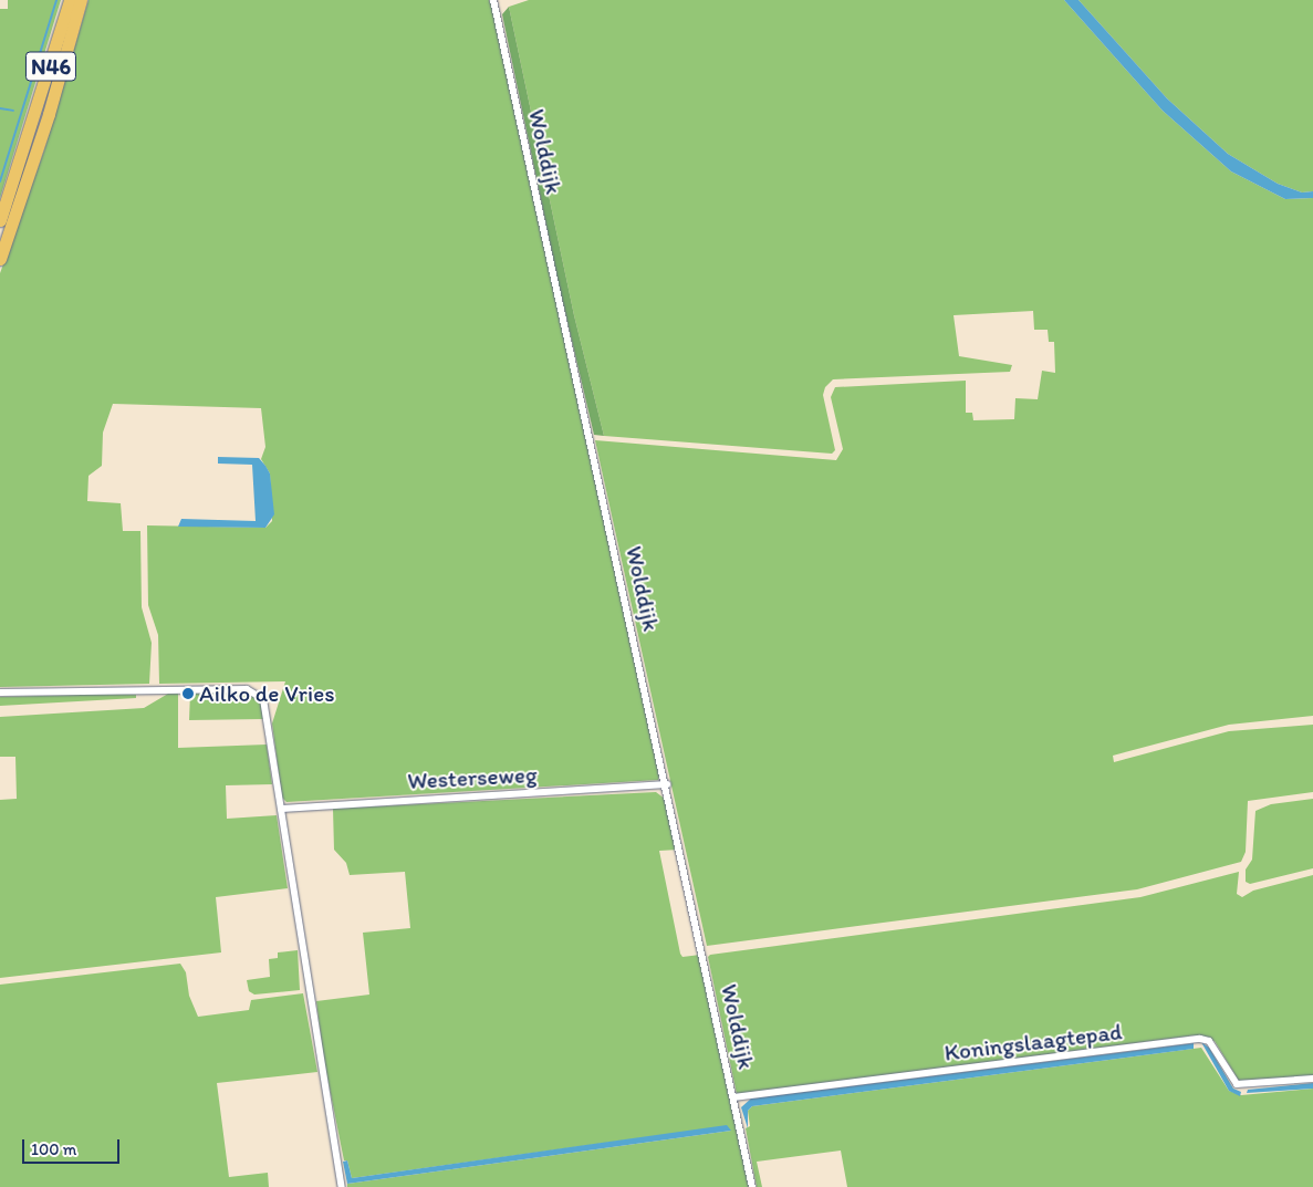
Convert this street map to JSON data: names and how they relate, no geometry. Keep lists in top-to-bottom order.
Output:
{
  "streets": {
    "highway": ["N46"],
    "street": ["Wolddijk", "Westerseweg", "Koningslaagtepad"]
  },
  "crossings": [
    ["Wolddijk", "Westerseweg"],
    ["Wolddijk", "Koningslaagtepad"]
  ],
  "places": ["Ailko de Vries"],
  "scale_bar": "100 m"
}
